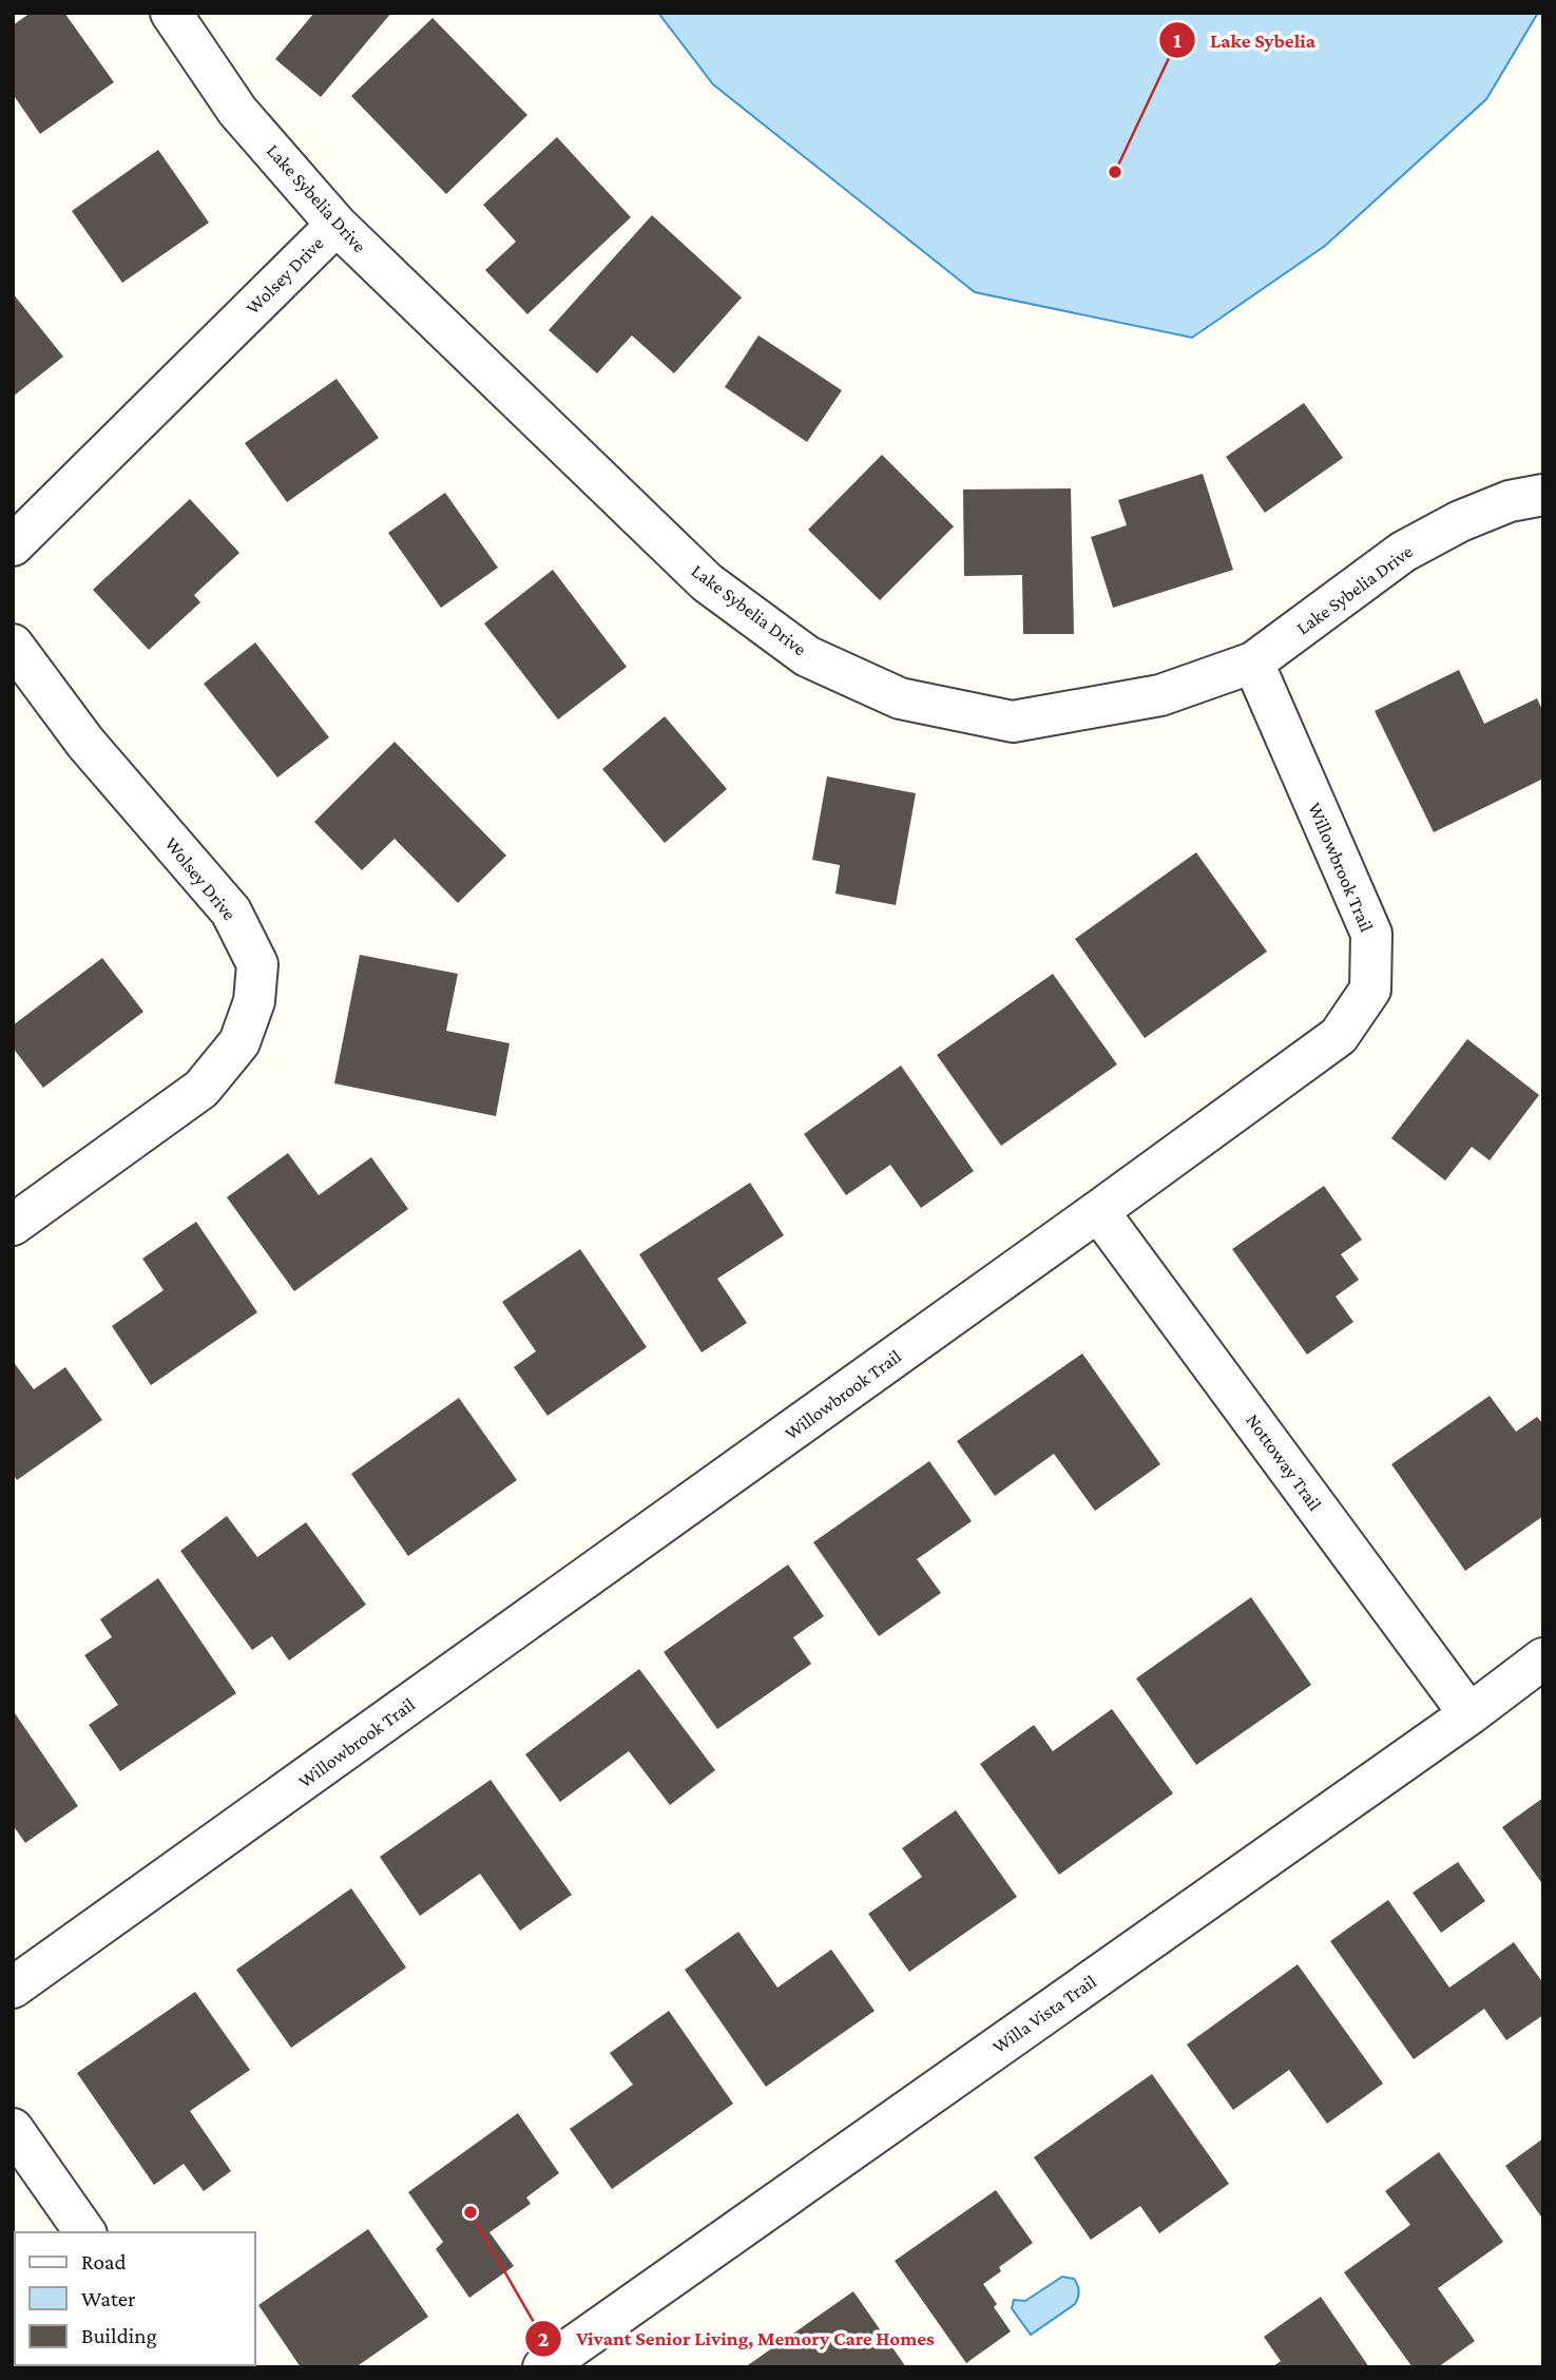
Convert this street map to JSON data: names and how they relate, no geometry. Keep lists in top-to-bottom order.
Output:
{
  "streets": {
    "street": [
      "Lake Sybelia Drive",
      "Wolsey Drive",
      "Willowbrook Trail",
      "Nottoway Trail",
      "Willa Vista Trail"
    ]
  },
  "crossings": [
    ["Lake Sybelia Drive", "Wolsey Drive"],
    ["Lake Sybelia Drive", "Willowbrook Trail"],
    ["Willowbrook Trail", "Nottoway Trail"],
    ["Nottoway Trail", "Willa Vista Trail"]
  ],
  "places": ["Lake Sybelia", "Vivant Senior Living, Memory Care Homes"],
  "legend": ["Road", "Water", "Building"]
}
